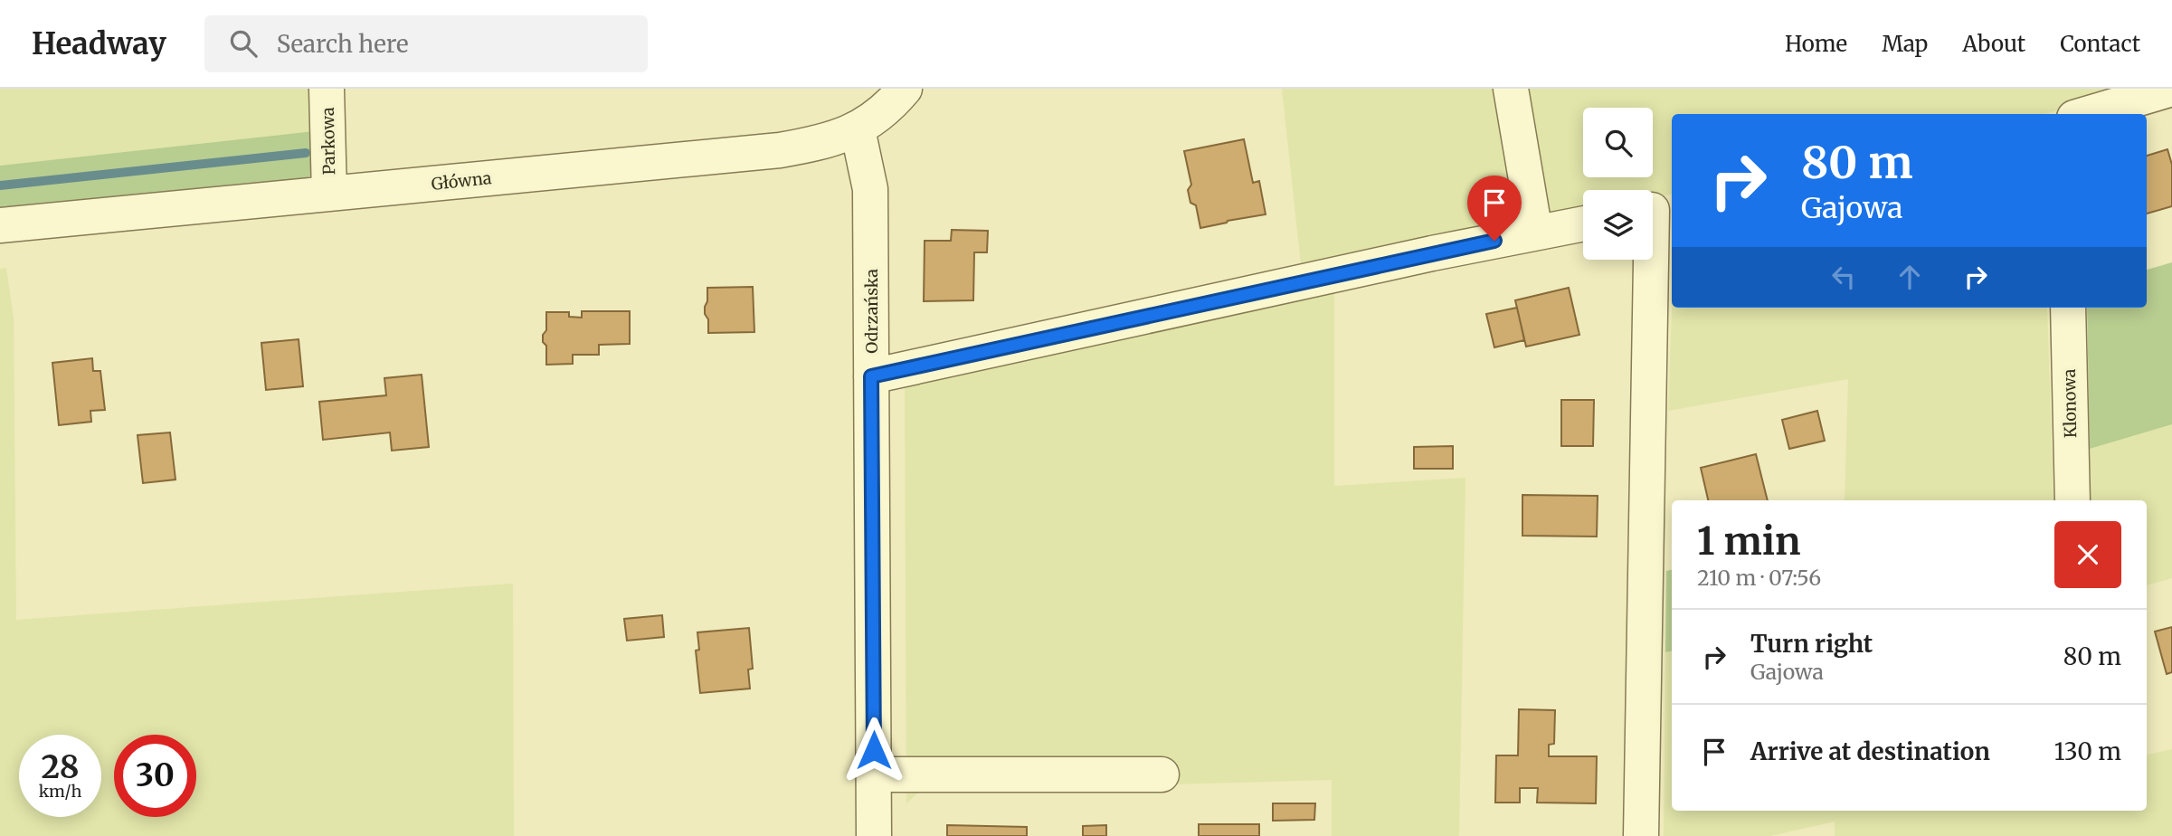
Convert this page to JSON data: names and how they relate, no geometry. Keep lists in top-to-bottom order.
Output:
{
  "streets": {
    "street": [
      "Parkowa",
      "Główna",
      "Odrzańska",
      "Klonowa"
    ]
  },
  "crossings": [
    ["Parkowa", "Główna"],
    ["Główna", "Odrzańska"]
  ],
  "page": {
    "header": "Headway",
    "search": "Search here",
    "nav": [
      "Home",
      "Map",
      "About",
      "Contact"
    ],
    "turn": ["80 m", "Gajowa"],
    "heading": ["1 min", "210 m · 07:56"],
    "list": [
      {
        "name": "Turn right",
        "note": "Gajowa",
        "value": "80 m"
      },
      {
        "name": "Arrive at destination",
        "value": "130 m"
      }
    ],
    "speed": "28 km/h",
    "limit": "30"
  }
}
